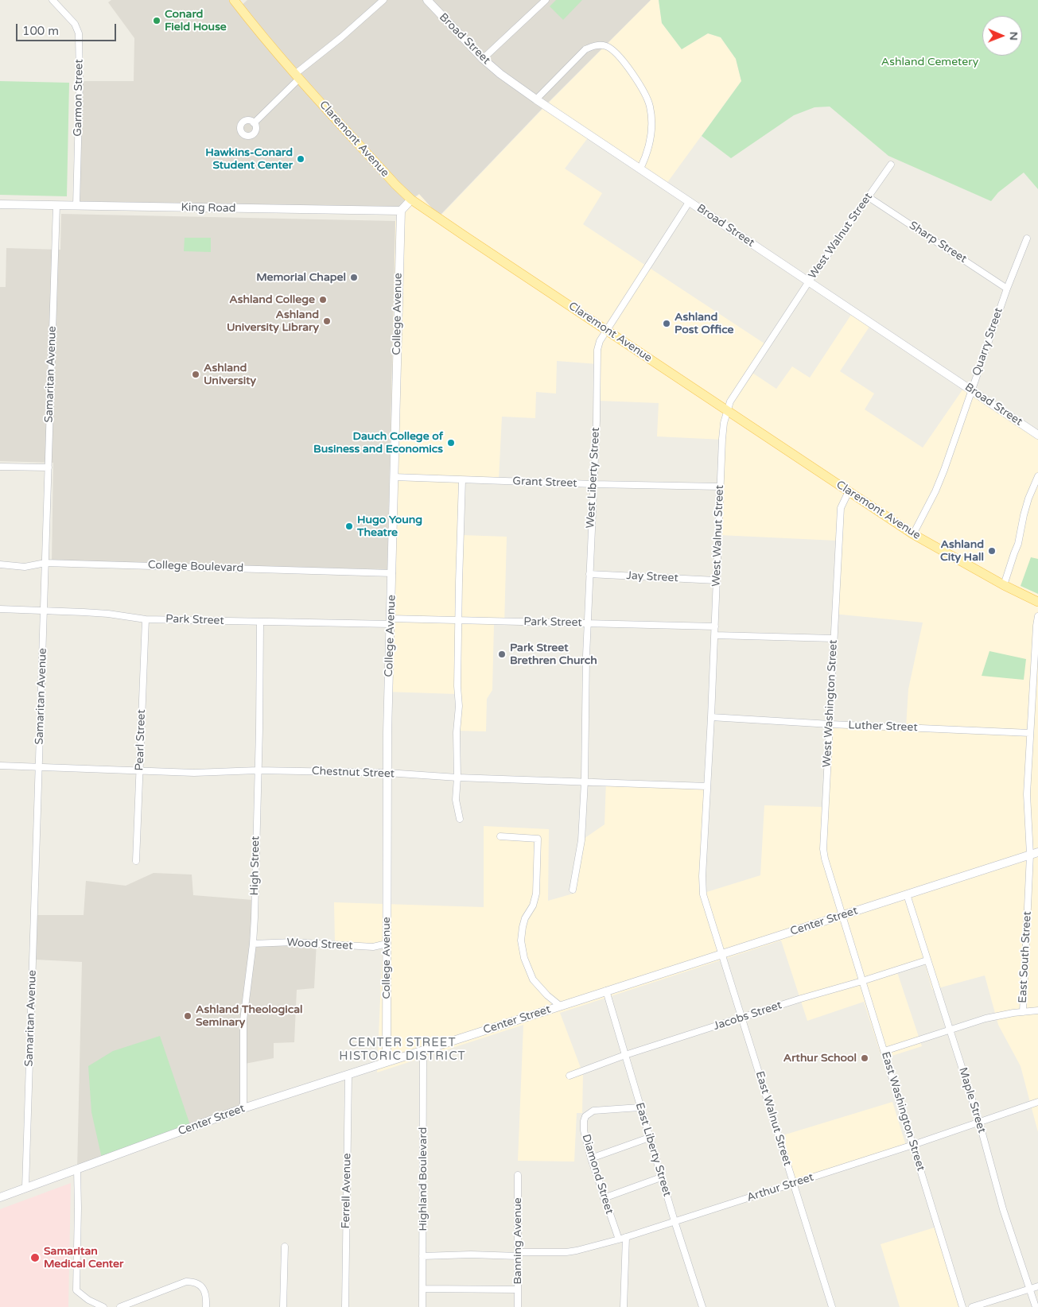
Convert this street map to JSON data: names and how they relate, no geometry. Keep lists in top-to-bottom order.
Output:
{
  "streets": {
    "main road": ["Claremont Avenue"],
    "street": [
      "Broad Street",
      "Garmon Street",
      "King Road",
      "West Walnut Street",
      "Sharp Street",
      "College Avenue",
      "Quarry Street",
      "Samaritan Avenue",
      "West Liberty Street",
      "Grant Street",
      "College Boulevard",
      "Jay Street",
      "Park Street",
      "West Washington Street",
      "Luther Street",
      "Pearl Street",
      "Chestnut Street",
      "High Street",
      "Center Street",
      "Wood Street",
      "East South Street",
      "Jacobs Street",
      "Maple Street",
      "East Washington Street",
      "East Walnut Street",
      "East Liberty Street",
      "Diamond Street",
      "Highland Boulevard",
      "Arthur Street",
      "Ferrell Avenue",
      "Banning Avenue"
    ]
  },
  "crossings": [
    ["Broad Street", "West Walnut Street"],
    ["Broad Street", "Quarry Street"],
    ["Broad Street", "West Liberty Street"],
    ["Garmon Street", "King Road"],
    ["Claremont Avenue", "West Walnut Street"],
    ["Claremont Avenue", "Quarry Street"],
    ["Claremont Avenue", "West Liberty Street"],
    ["Claremont Avenue", "West Washington Street"],
    ["King Road", "College Avenue"],
    ["King Road", "Samaritan Avenue"],
    ["West Walnut Street", "Sharp Street"],
    ["West Walnut Street", "Grant Street"],
    ["West Walnut Street", "Jay Street"],
    ["West Walnut Street", "Park Street"],
    ["West Walnut Street", "Luther Street"],
    ["West Walnut Street", "Chestnut Street"],
    ["West Walnut Street", "Center Street"],
    ["West Walnut Street", "East Walnut Street"],
    ["Sharp Street", "Quarry Street"],
    ["College Avenue", "Grant Street"],
    ["College Avenue", "College Boulevard"],
    ["College Avenue", "Park Street"],
    ["College Avenue", "Chestnut Street"],
    ["College Avenue", "Center Street"],
    ["College Avenue", "Wood Street"],
    ["Samaritan Avenue", "College Boulevard"],
    ["Samaritan Avenue", "Park Street"],
    ["Samaritan Avenue", "Chestnut Street"],
    ["Samaritan Avenue", "Center Street"],
    ["West Liberty Street", "Grant Street"],
    ["West Liberty Street", "Jay Street"],
    ["West Liberty Street", "Park Street"],
    ["West Liberty Street", "Chestnut Street"],
    ["Park Street", "Pearl Street"],
    ["Park Street", "High Street"],
    ["West Washington Street", "Luther Street"],
    ["West Washington Street", "Center Street"],
    ["West Washington Street", "East Washington Street"],
    ["Luther Street", "East South Street"],
    ["Pearl Street", "Chestnut Street"],
    ["Chestnut Street", "High Street"],
    ["High Street", "Center Street"],
    ["High Street", "Wood Street"],
    ["Center Street", "East South Street"],
    ["Center Street", "Maple Street"],
    ["Center Street", "East Washington Street"],
    ["Center Street", "East Walnut Street"],
    ["Center Street", "East Liberty Street"],
    ["Center Street", "Highland Boulevard"],
    ["Center Street", "Ferrell Avenue"],
    ["Jacobs Street", "Maple Street"],
    ["Jacobs Street", "East Washington Street"],
    ["Jacobs Street", "East Walnut Street"],
    ["Jacobs Street", "East Liberty Street"],
    ["Maple Street", "Arthur Street"],
    ["East Washington Street", "Arthur Street"],
    ["East Walnut Street", "Arthur Street"],
    ["East Liberty Street", "Diamond Street"],
    ["East Liberty Street", "Arthur Street"],
    ["Diamond Street", "Arthur Street"],
    ["Highland Boulevard", "Arthur Street"],
    ["Arthur Street", "Banning Avenue"]
  ],
  "districts": ["CENTER STREET HISTORIC DISTRICT"],
  "parks": ["Ashland Cemetery"],
  "places": [
    "Conard Field House",
    "Hawkins-Conard Student Center",
    "Memorial Chapel",
    "Ashland College",
    "Ashland University Library",
    "Ashland Post Office",
    "Ashland University",
    "Dauch College of Business and Economics",
    "Hugo Young Theatre",
    "Ashland City Hall",
    "Park Street Brethren Church",
    "Ashland Theological Seminary",
    "Arthur School",
    "Samaritan Medical Center"
  ],
  "scale_bar": "100 m",
  "north": "right"
}
